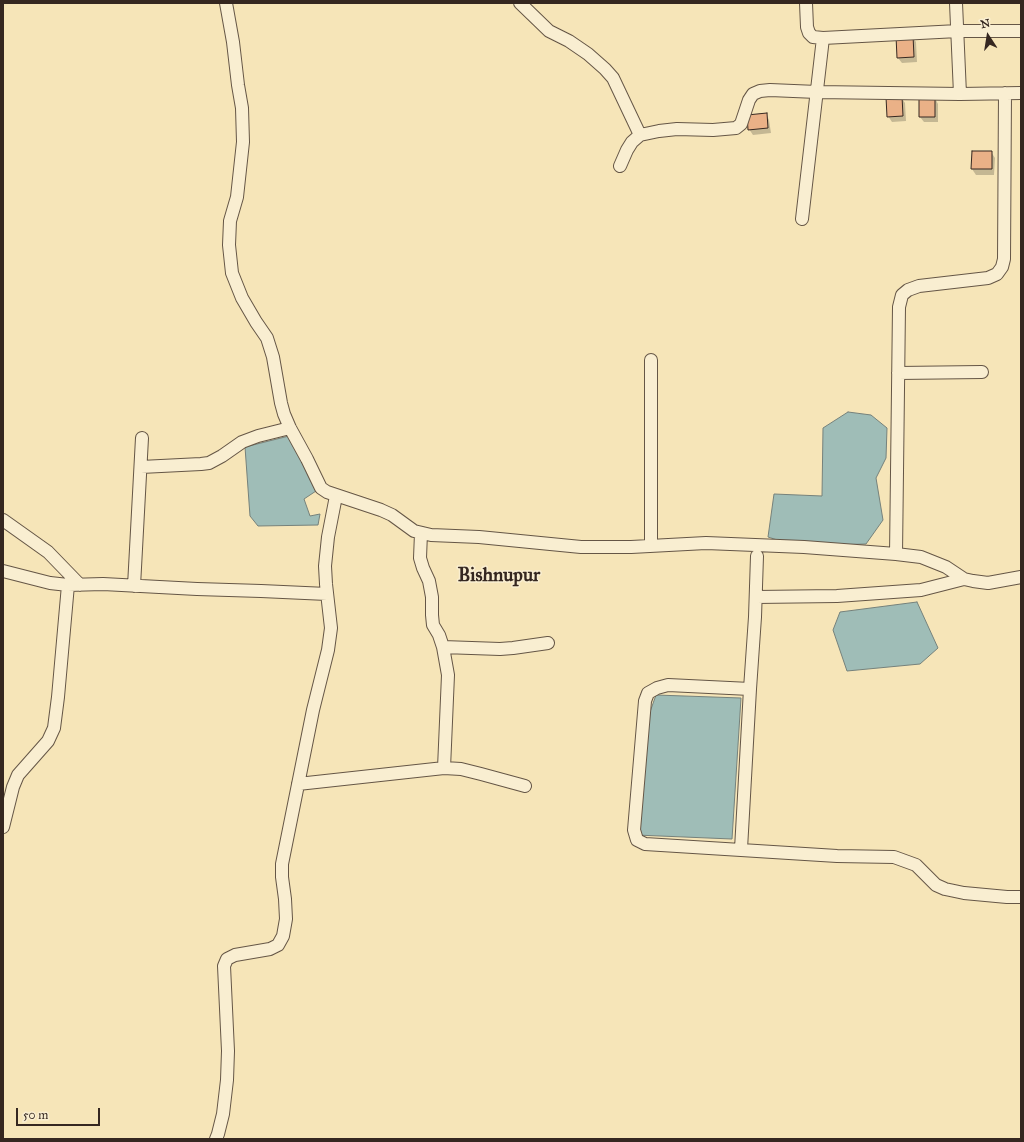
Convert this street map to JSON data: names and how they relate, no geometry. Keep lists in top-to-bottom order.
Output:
{
  "districts": ["Bishnupur"],
  "scale_bar": "50 m",
  "north": "top"
}
